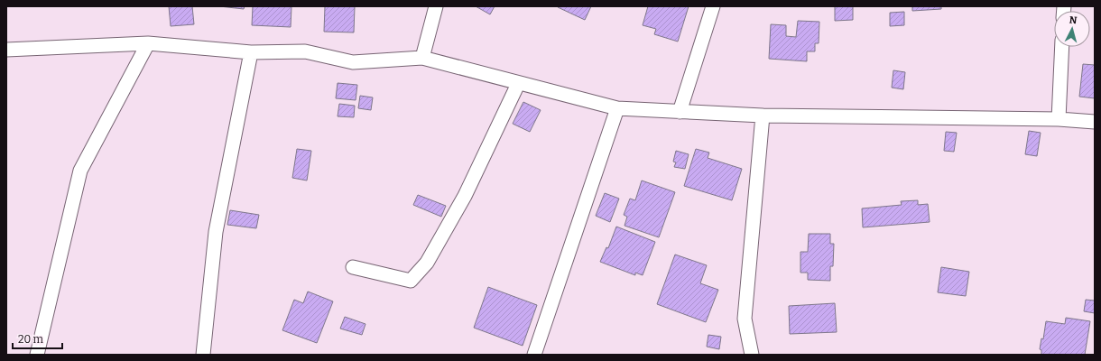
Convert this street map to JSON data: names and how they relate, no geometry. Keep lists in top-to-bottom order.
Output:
{
  "scale_bar": "20 m",
  "north": "top"
}
